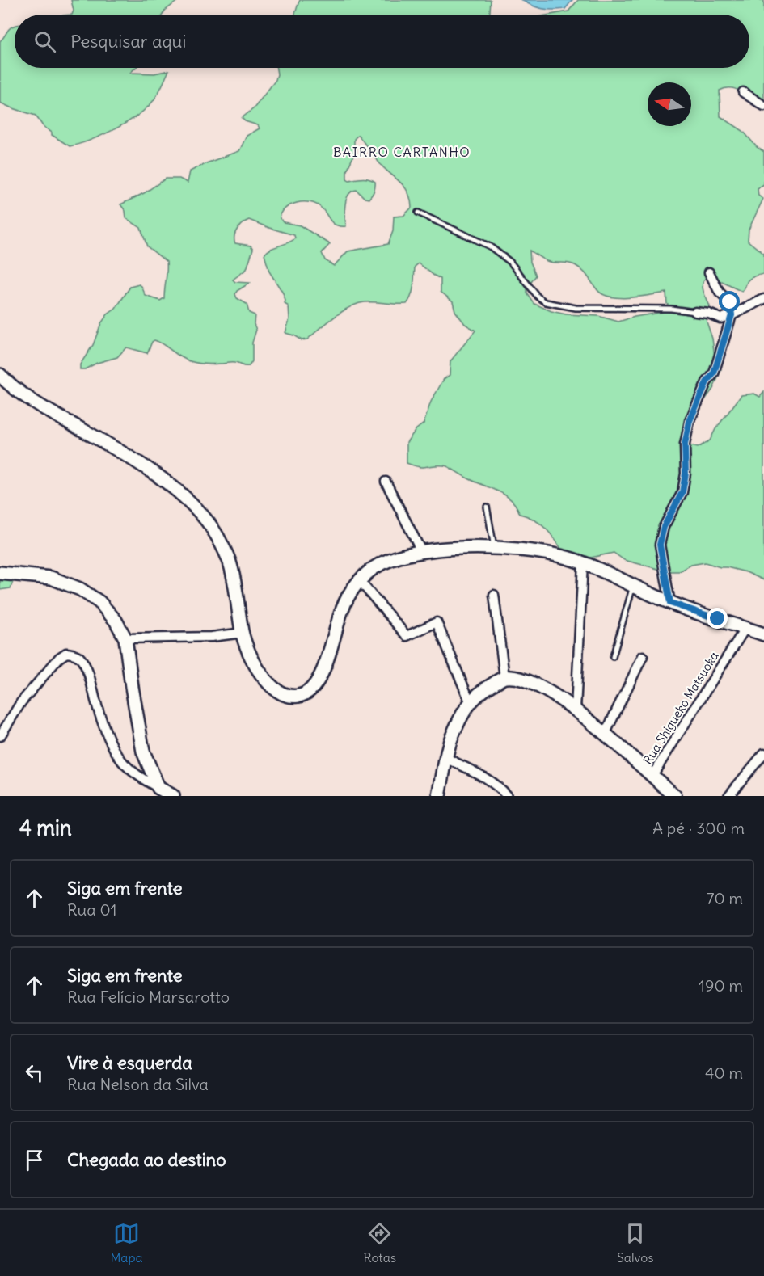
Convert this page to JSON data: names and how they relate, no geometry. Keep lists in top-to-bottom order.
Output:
{
  "streets": {
    "street": ["Rua Shigueko Matsuoka"]
  },
  "districts": ["BAIRRO CARTANHO"],
  "north": "left",
  "page": {
    "search": "Pesquisar aqui",
    "heading": ["4 min", "A pé · 300 m"],
    "list": [
      ["Siga em frente", "Rua 01", "70 m"],
      ["Siga em frente", "Rua Felício Marsarotto", "190 m"],
      ["Vire à esquerda", "Rua Nelson da Silva", "40 m"],
      "Chegada ao destino"
    ],
    "nav": ["Mapa", "Rotas", "Salvos"]
  }
}
